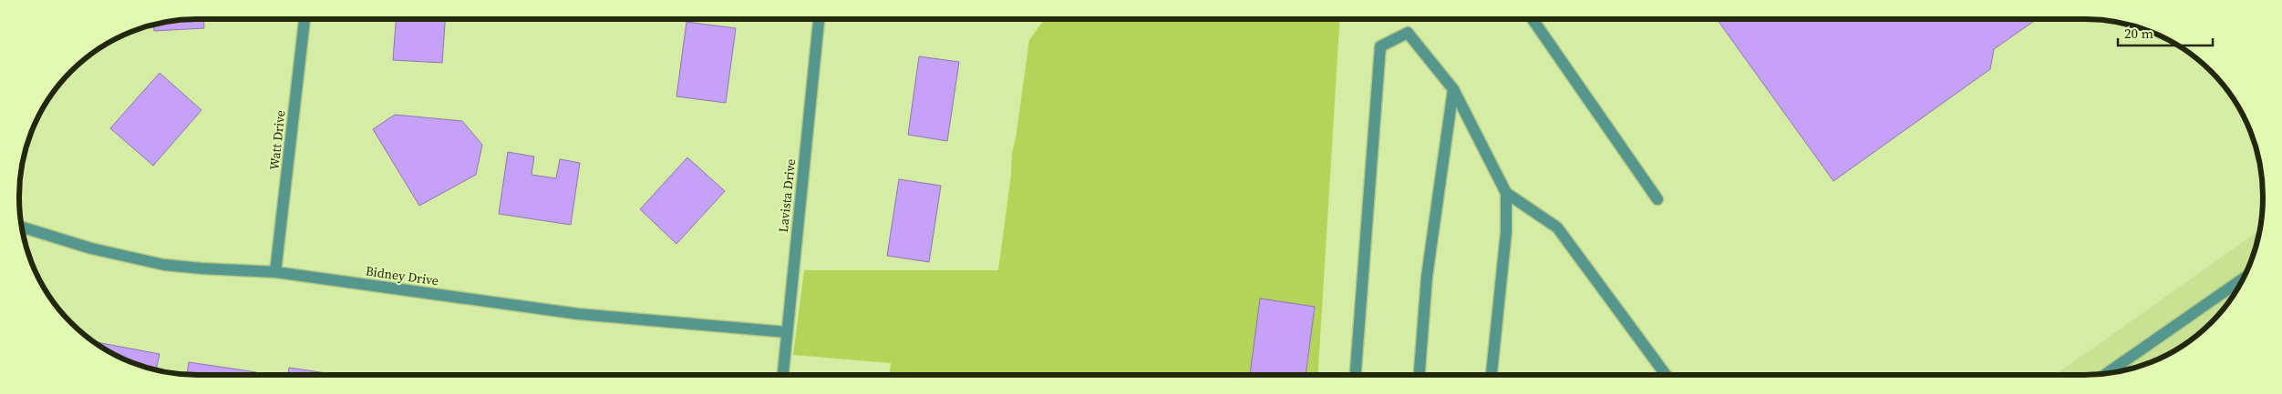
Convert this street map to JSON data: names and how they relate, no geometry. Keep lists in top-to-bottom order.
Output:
{
  "streets": {
    "street": ["Watt Drive", "Lavista Drive", "Bidney Drive"]
  },
  "crossings": [
    ["Watt Drive", "Bidney Drive"],
    ["Lavista Drive", "Bidney Drive"]
  ],
  "scale_bar": "20 m"
}
